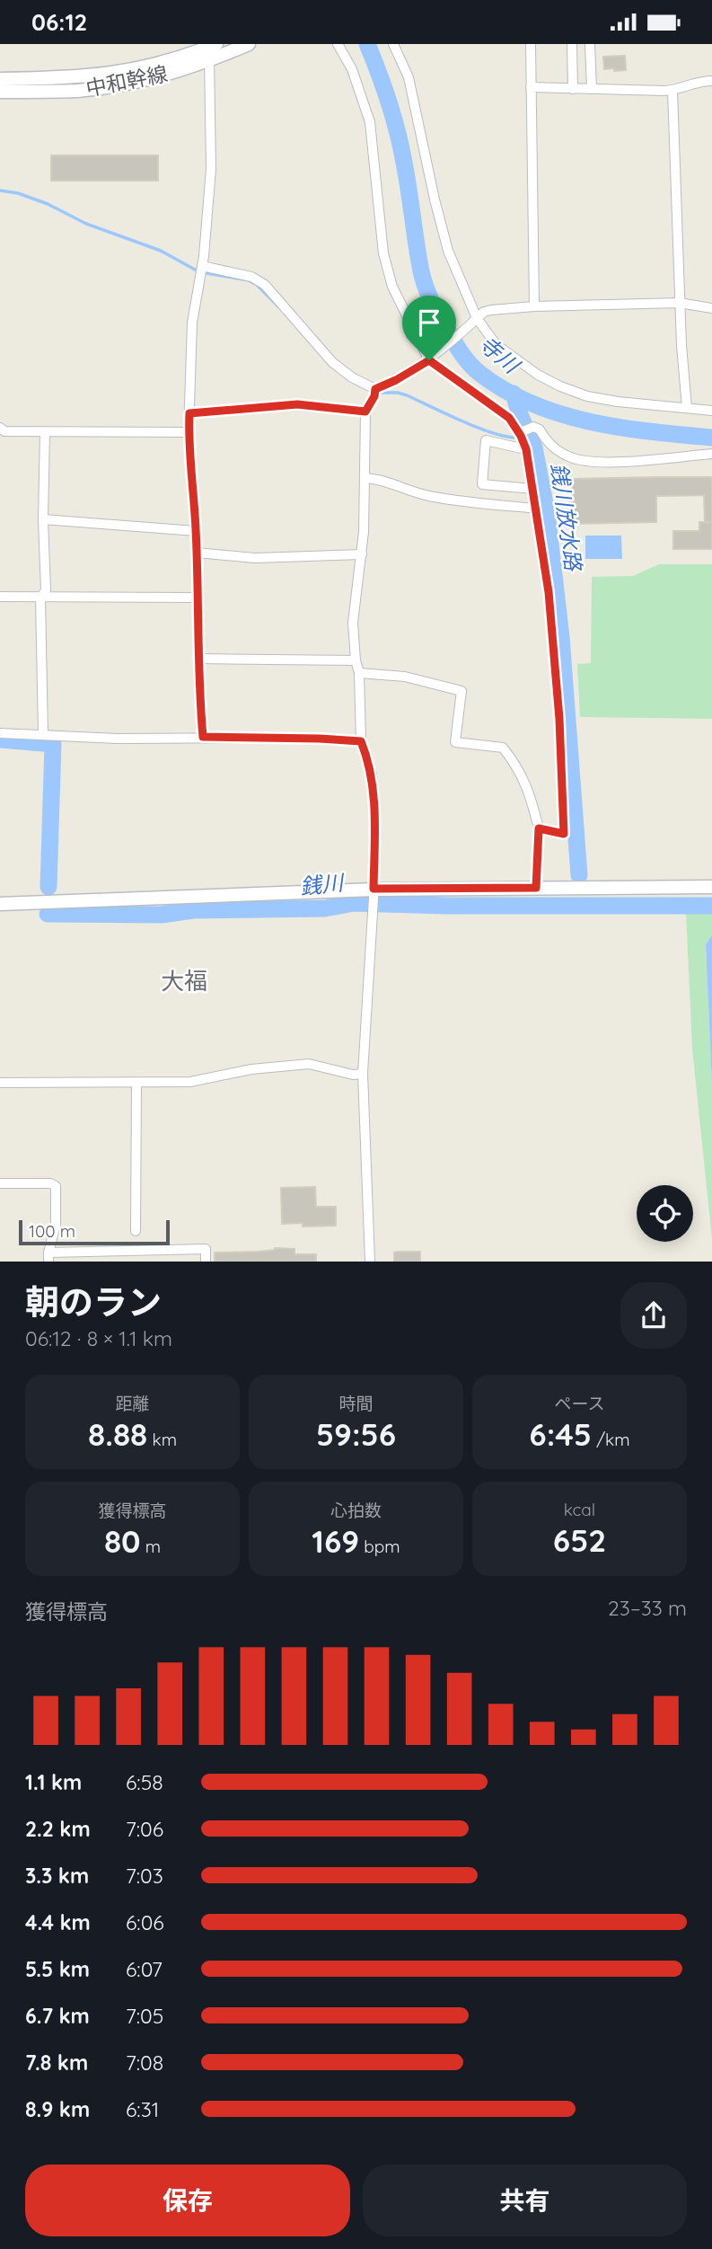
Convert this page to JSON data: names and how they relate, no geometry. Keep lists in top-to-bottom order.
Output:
{
  "streets": {
    "street": ["中和幹線"]
  },
  "districts": ["大福"],
  "water": ["寺川", "銭川放水路", "銭川"],
  "scale_bar": "100 m",
  "page": {
    "status": "06:12",
    "scale": "100 m",
    "heading": ["朝のラン", "06:12 · 8 × 1.1 km"],
    "stats": [
      ["距離", "8.88 km"],
      ["時間", "59:56"],
      ["ペース", "6:45 /km"],
      ["獲得標高", "80 m"],
      ["心拍数", "169 bpm"],
      ["kcal", "652"]
    ],
    "chart": ["獲得標高", "23–33 m"],
    "list": [
      {
        "name": "1.1 km",
        "note": "6:58"
      },
      {
        "name": "2.2 km",
        "note": "7:06"
      },
      {
        "name": "3.3 km",
        "note": "7:03"
      },
      {
        "name": "4.4 km",
        "note": "6:06"
      },
      {
        "name": "5.5 km",
        "note": "6:07"
      },
      {
        "name": "6.7 km",
        "note": "7:05"
      },
      {
        "name": "7.8 km",
        "note": "7:08"
      },
      {
        "name": "8.9 km",
        "note": "6:31"
      }
    ],
    "buttons": ["保存", "共有"]
  }
}
